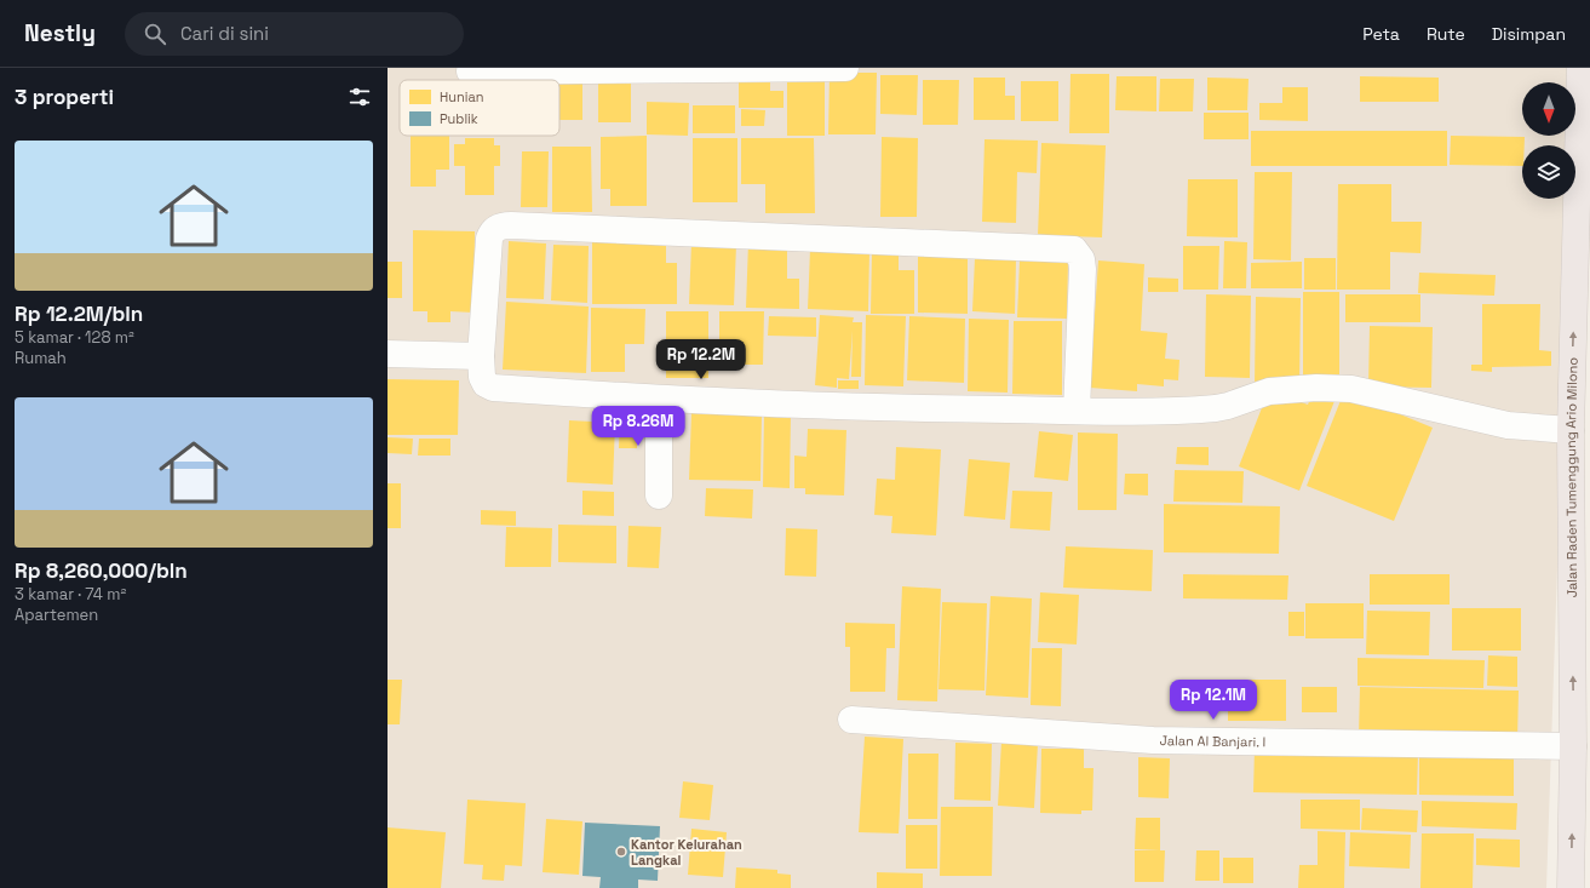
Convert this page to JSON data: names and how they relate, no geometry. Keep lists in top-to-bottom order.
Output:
{
  "streets": {
    "highway": ["Jalan Raden Tumenggung Ario Milono"],
    "street": ["Jalan Al Banjari. I"]
  },
  "crossings": [
    ["Jalan Raden Tumenggung Ario Milono", "Jalan Al Banjari. I"]
  ],
  "one_way": ["Jalan Raden Tumenggung Ario Milono"],
  "places": ["Kantor Kelurahan Langkai"],
  "legend": ["Hunian", "Publik"],
  "north": "bottom",
  "page": {
    "header": "Nestly",
    "search": "Cari di sini",
    "nav": ["Peta", "Rute", "Disimpan"],
    "heading": "3 properti",
    "list": [
      {
        "name": "Rp 12.2M/bln",
        "note": "5 kamar · 128 m² · Rumah"
      },
      {
        "name": "Rp 8,260,000/bln",
        "note": "3 kamar · 74 m² · Apartemen"
      }
    ],
    "price": ["Rp 12.2M", "Rp 8.26M", "Rp 12.1M"]
  }
}
